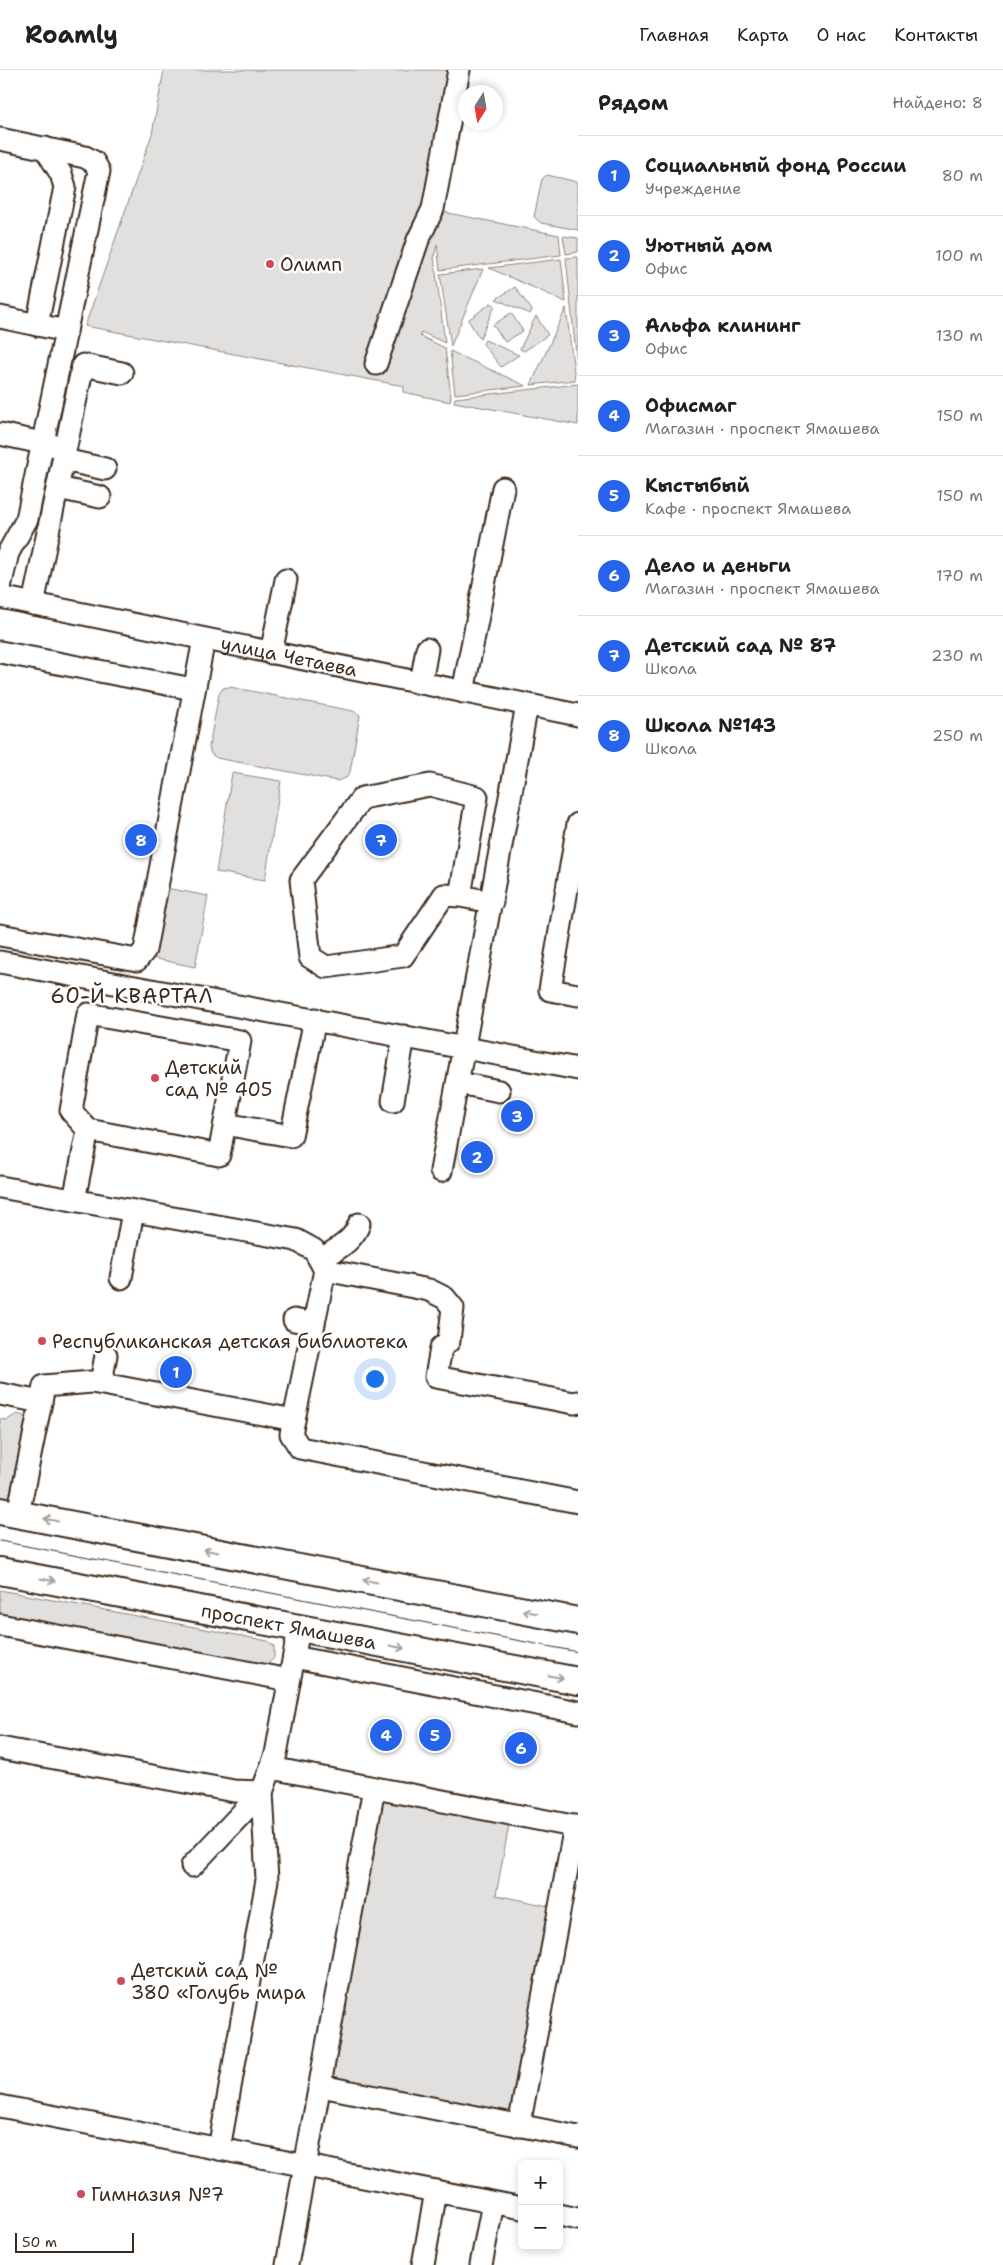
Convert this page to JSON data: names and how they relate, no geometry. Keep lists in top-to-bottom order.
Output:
{
  "streets": {
    "main road": ["проспект Ямашева"],
    "street": ["улица Четаева"]
  },
  "districts": ["60-Й КВАРТАЛ"],
  "places": [
    "Олимп",
    "Детский сад № 405",
    "Республиканская детская библиотека",
    "Детский сад № 380 «Голубь мира",
    "Гимназия №7"
  ],
  "scale_bar": "50 m",
  "north": "bottom",
  "page": {
    "header": "Roamly",
    "nav": [
      "Главная",
      "Карта",
      "О нас",
      "Контакты"
    ],
    "heading": ["Рядом", "Найдено: 8"],
    "list": [
      {
        "mark": "1",
        "name": "Социальный фонд России",
        "note": "Учреждение",
        "value": "80 m"
      },
      {
        "mark": "2",
        "name": "Уютный дом",
        "note": "Офис",
        "value": "100 m"
      },
      {
        "mark": "3",
        "name": "Альфа клининг",
        "note": "Офис",
        "value": "130 m"
      },
      {
        "mark": "4",
        "name": "Офисмаг",
        "note": "Магазин · проспект Ямашева",
        "value": "150 m"
      },
      {
        "mark": "5",
        "name": "Кыстыбый",
        "note": "Кафе · проспект Ямашева",
        "value": "150 m"
      },
      {
        "mark": "6",
        "name": "Дело и деньги",
        "note": "Магазин · проспект Ямашева",
        "value": "170 m"
      },
      {
        "mark": "7",
        "name": "Детский сад № 87",
        "note": "Школа",
        "value": "230 m"
      },
      {
        "mark": "8",
        "name": "Школа №143",
        "note": "Школа",
        "value": "250 m"
      }
    ],
    "pins": [
      "7",
      "8",
      "3",
      "2",
      "1",
      "4",
      "5",
      "6"
    ],
    "map_buttons": ["+", "−"],
    "scale": "50 m"
  }
}
